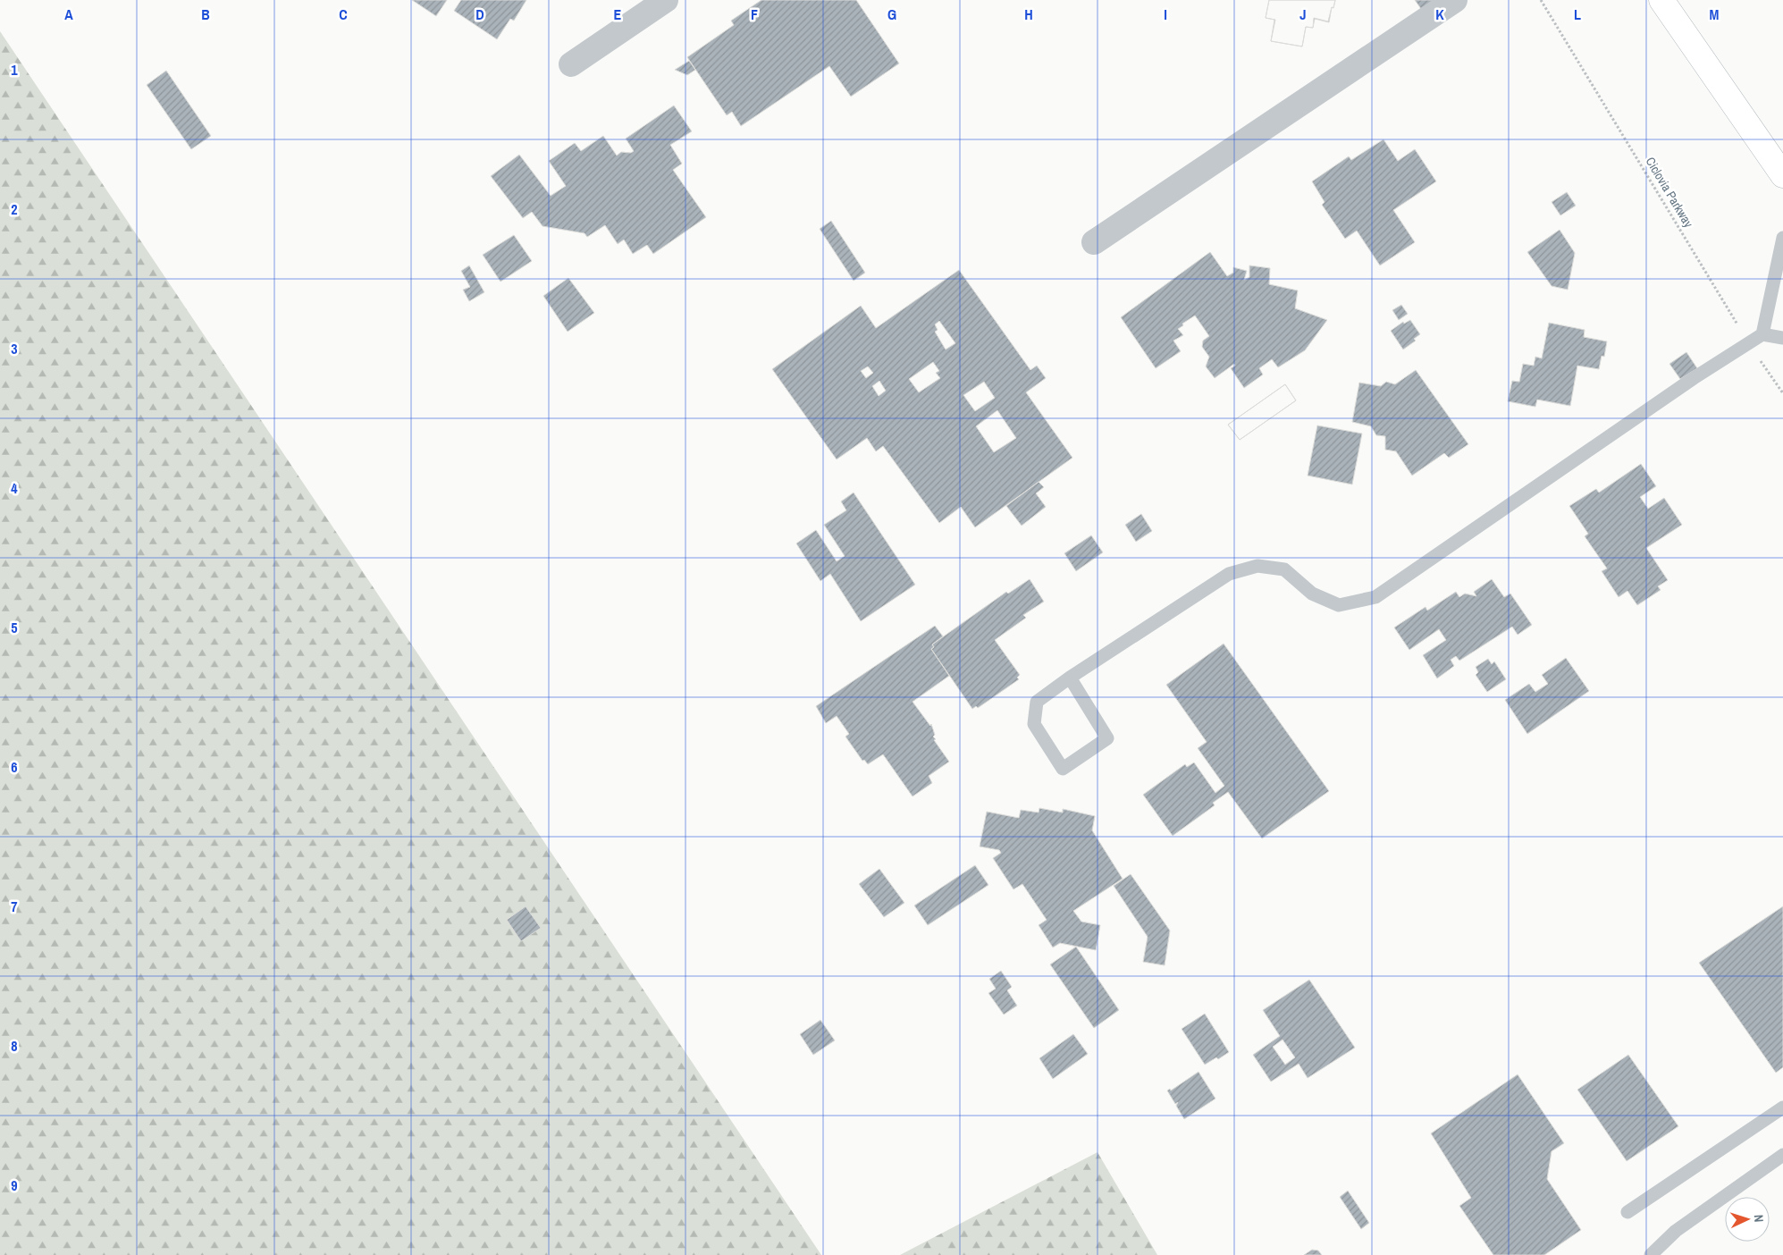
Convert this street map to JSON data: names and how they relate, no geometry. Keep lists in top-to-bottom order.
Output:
{
  "streets": {
    "path": ["Ciclovia Parkway"]
  },
  "north": "right",
  "grid": {
    "columns": [
      "A",
      "B",
      "C",
      "D",
      "E",
      "F",
      "G",
      "H",
      "I",
      "J",
      "K",
      "L",
      "M"
    ],
    "rows": [
      "1",
      "2",
      "3",
      "4",
      "5",
      "6",
      "7",
      "8",
      "9"
    ]
  }
}
